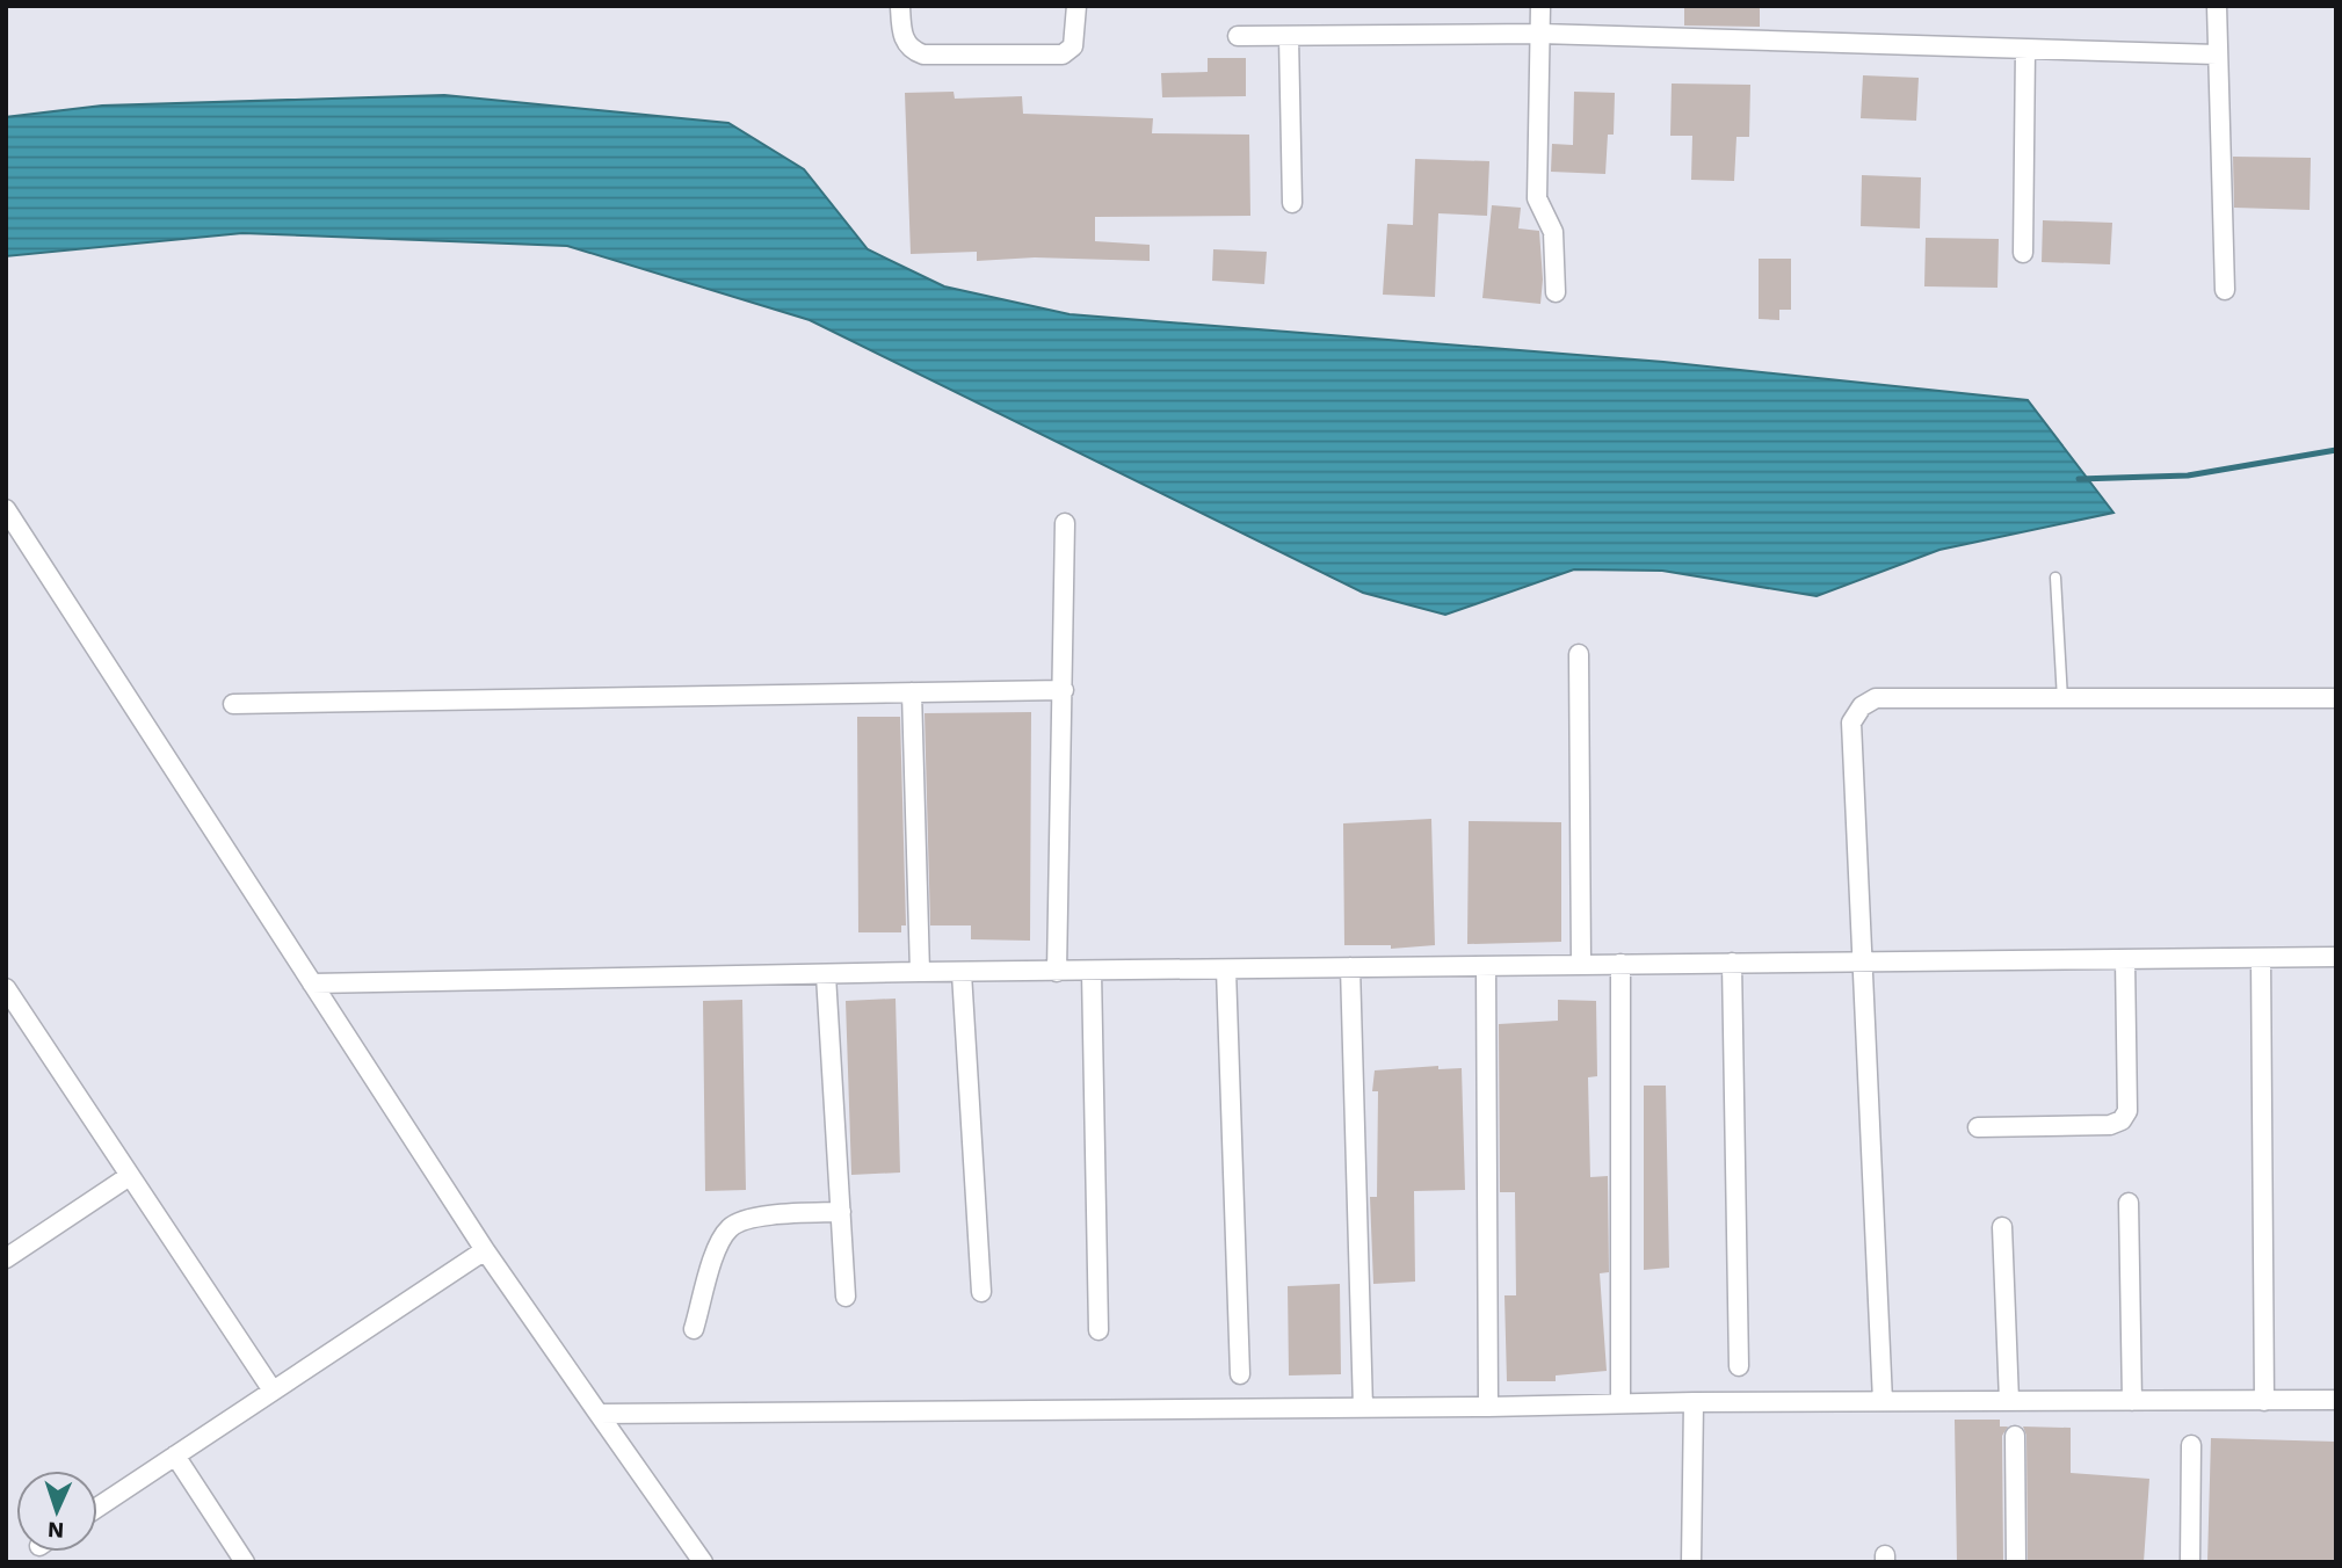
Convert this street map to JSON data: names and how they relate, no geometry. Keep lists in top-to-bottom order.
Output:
{
  "north": "bottom"
}
